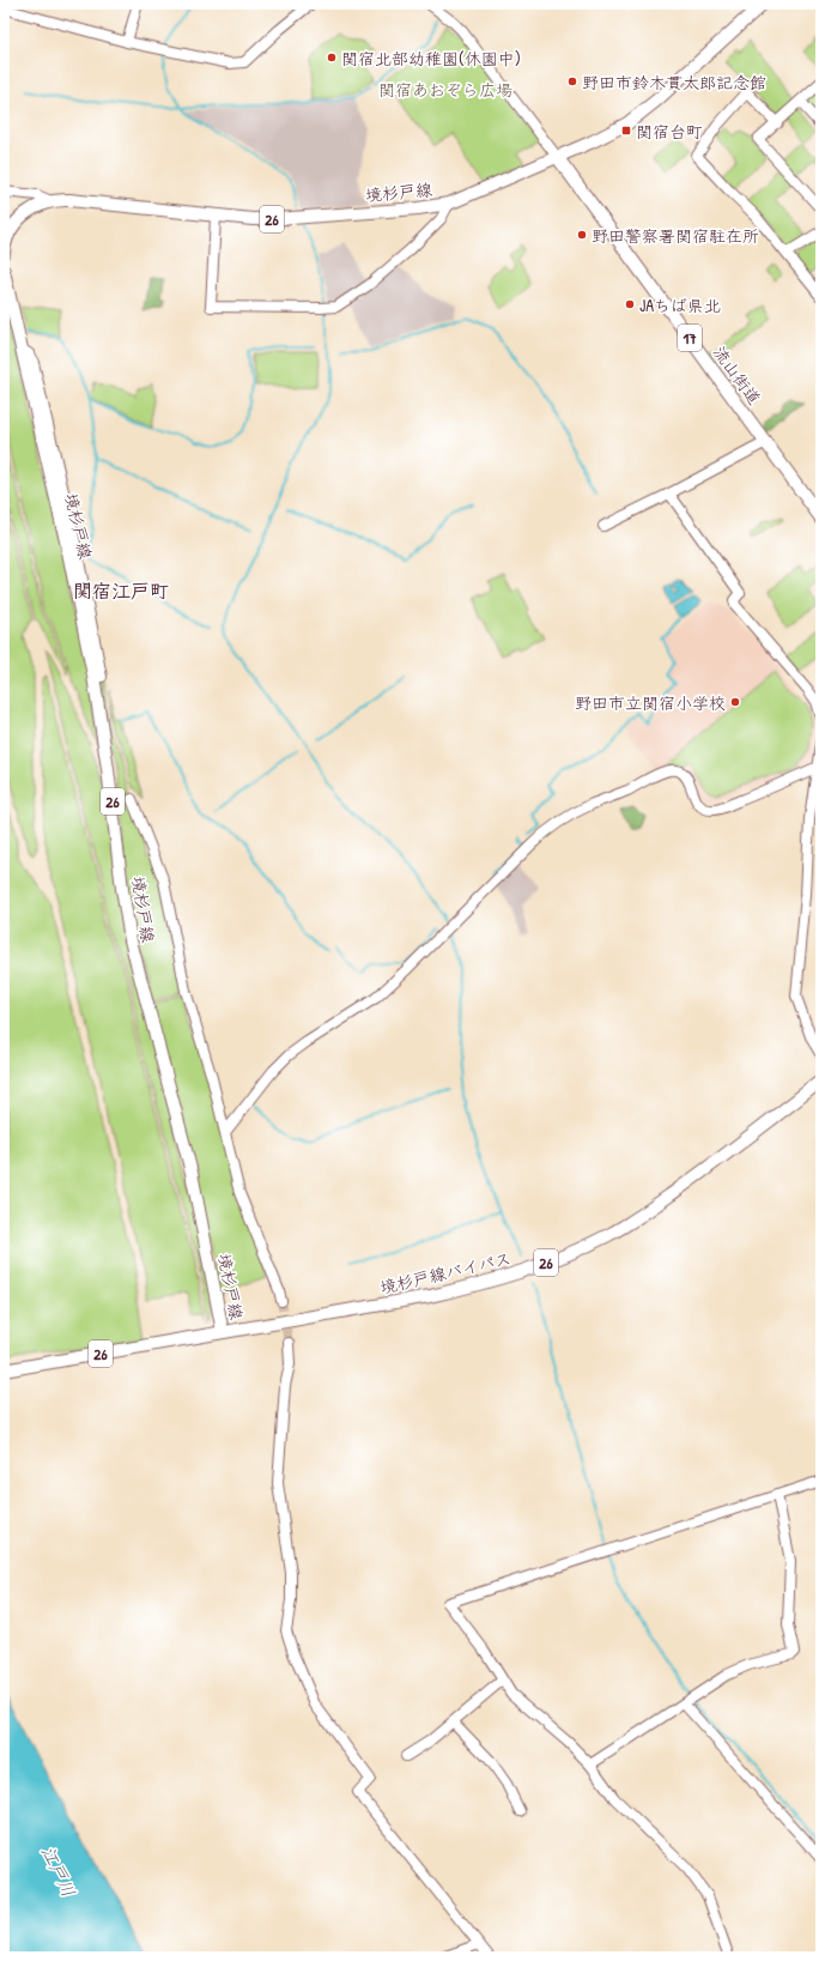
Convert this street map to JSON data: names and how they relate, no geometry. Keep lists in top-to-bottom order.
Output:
{
  "streets": {
    "main road": [
      "境杉戸線",
      "26",
      "17",
      "流山街道",
      "境杉戸線バイパス"
    ]
  },
  "crossings": [
    ["境杉戸線", "流山街道"],
    ["境杉戸線", "境杉戸線バイパス"]
  ],
  "districts": ["関宿江戸町"],
  "water": ["江戸川"],
  "parks": ["関宿あおぞら広場"],
  "places": {
    "other": [
      "関宿北部幼稚園(休園中)",
      "野田市鈴木貫太郎記念館",
      "野田警察署関宿駐在所",
      "JAちば県北",
      "野田市立関宿小学校"
    ],
    "transit": ["関宿台町"]
  }
}
